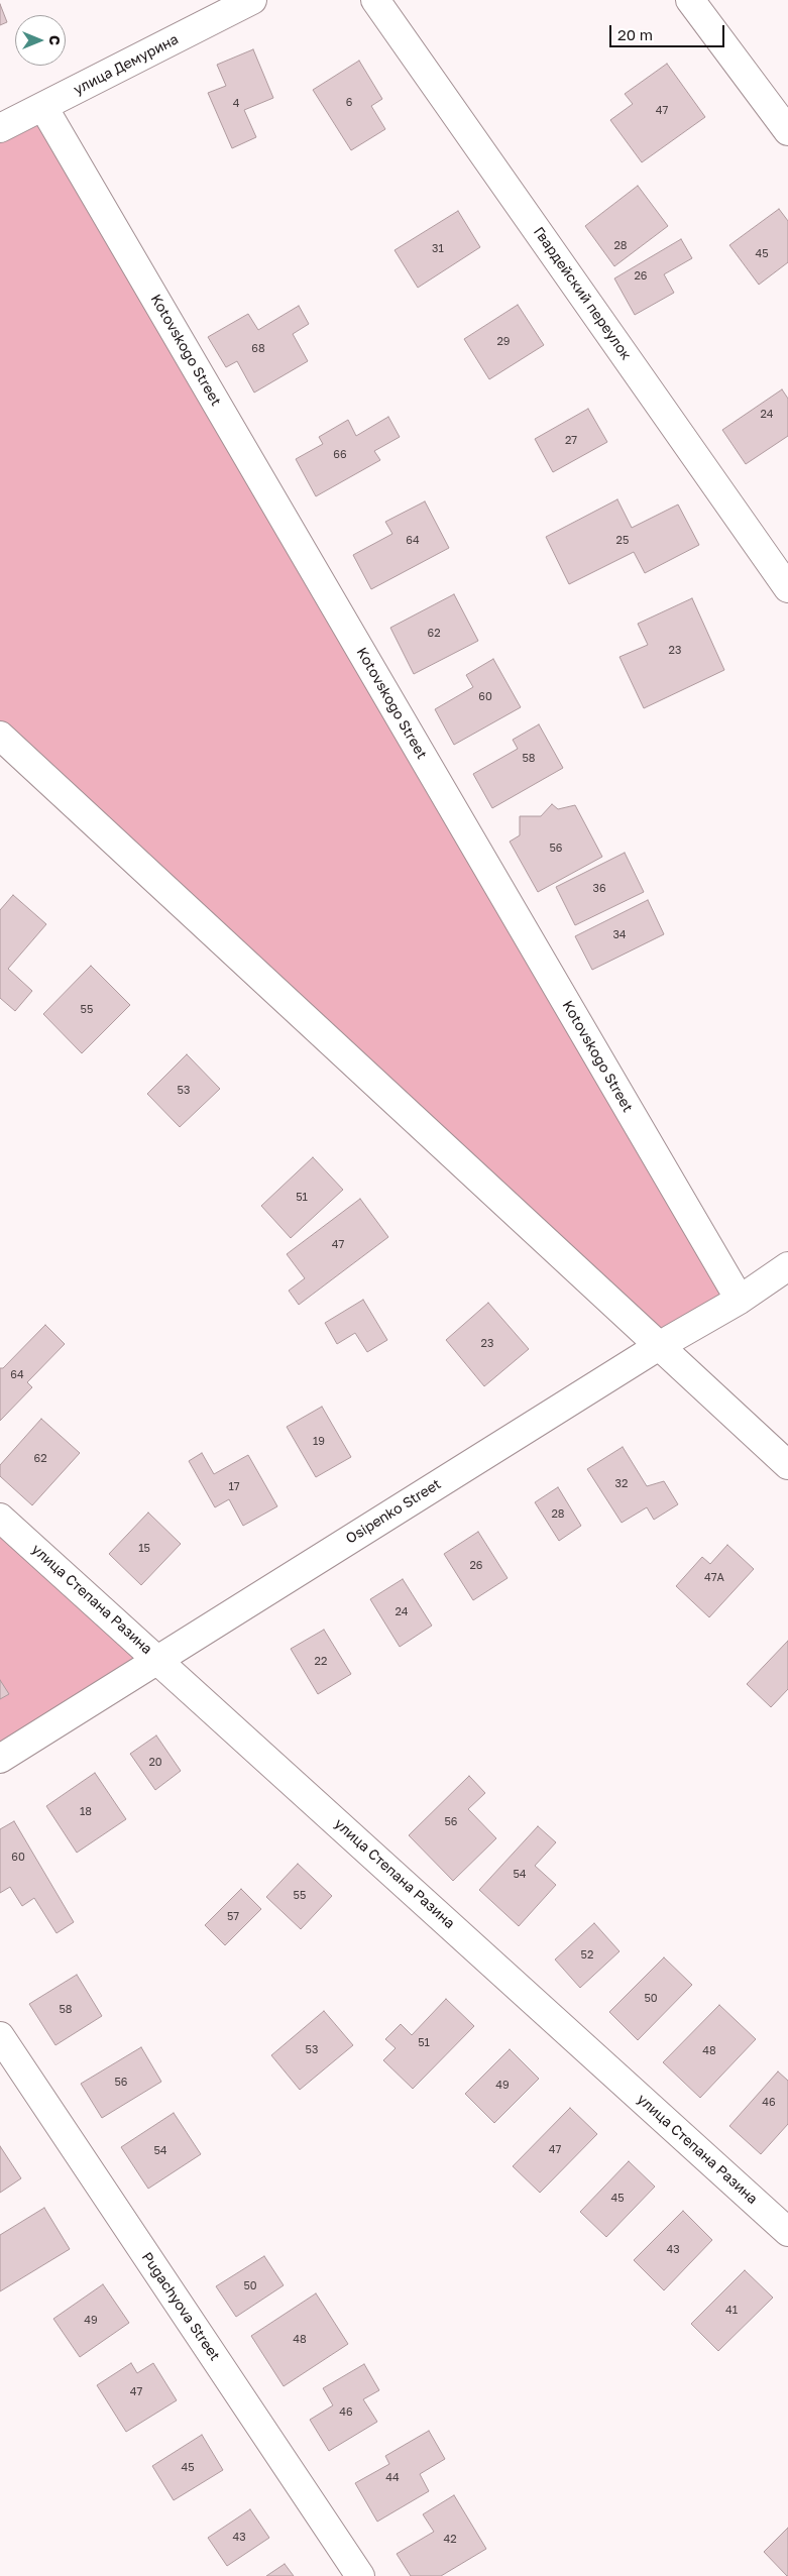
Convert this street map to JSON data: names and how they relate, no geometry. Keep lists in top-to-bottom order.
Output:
{
  "streets": {
    "street": [
      "улица Демурина",
      "Гвардейский переулок",
      "Kotovskogo Street",
      "Osipenko Street",
      "улица Степана Разина",
      "Pugachyova Street"
    ]
  },
  "crossings": [
    ["улица Демурина", "Kotovskogo Street"],
    ["Kotovskogo Street", "Osipenko Street"],
    ["Osipenko Street", "улица Степана Разина"]
  ],
  "house_numbers": [
    "6",
    "4",
    "47",
    "28",
    "31",
    "45",
    "26",
    "29",
    "68",
    "24",
    "27",
    "66",
    "64",
    "25",
    "62",
    "23",
    "60",
    "58",
    "56",
    "36",
    "34",
    "55",
    "53",
    "51",
    "47",
    "23",
    "64",
    "19",
    "62",
    "32",
    "17",
    "28",
    "15",
    "26",
    "47А",
    "24",
    "22",
    "20",
    "18",
    "56",
    "60",
    "54",
    "55",
    "57",
    "52",
    "50",
    "58",
    "51",
    "53",
    "48",
    "56",
    "49",
    "46",
    "47",
    "54",
    "45",
    "43",
    "50",
    "41",
    "49",
    "48",
    "47",
    "46",
    "45",
    "44",
    "43",
    "42"
  ],
  "scale_bar": "20 m",
  "north": "right"
}
